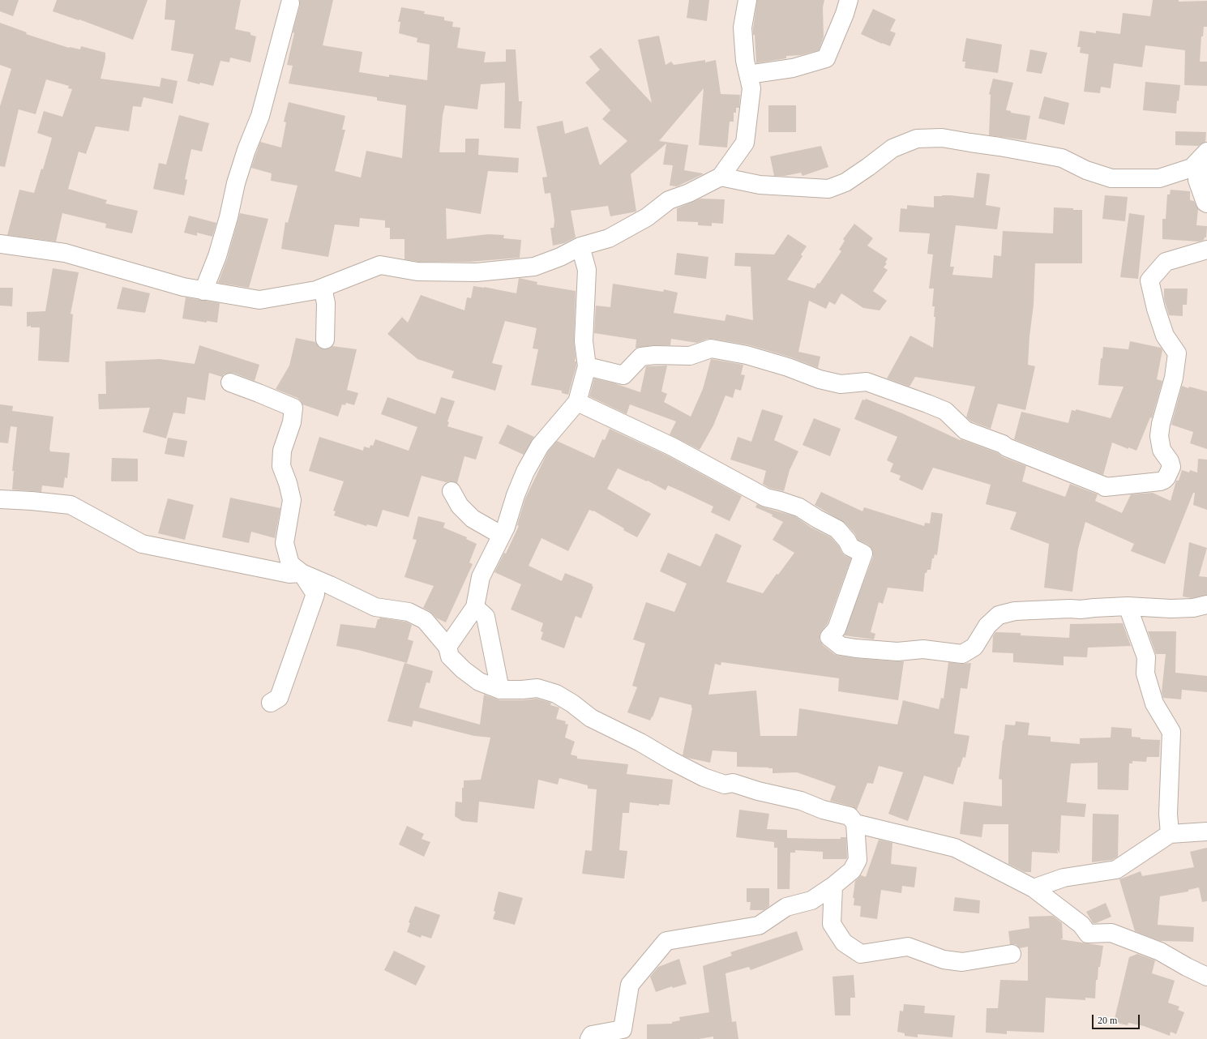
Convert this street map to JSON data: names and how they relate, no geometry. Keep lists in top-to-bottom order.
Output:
{
  "scale_bar": "20 m"
}
